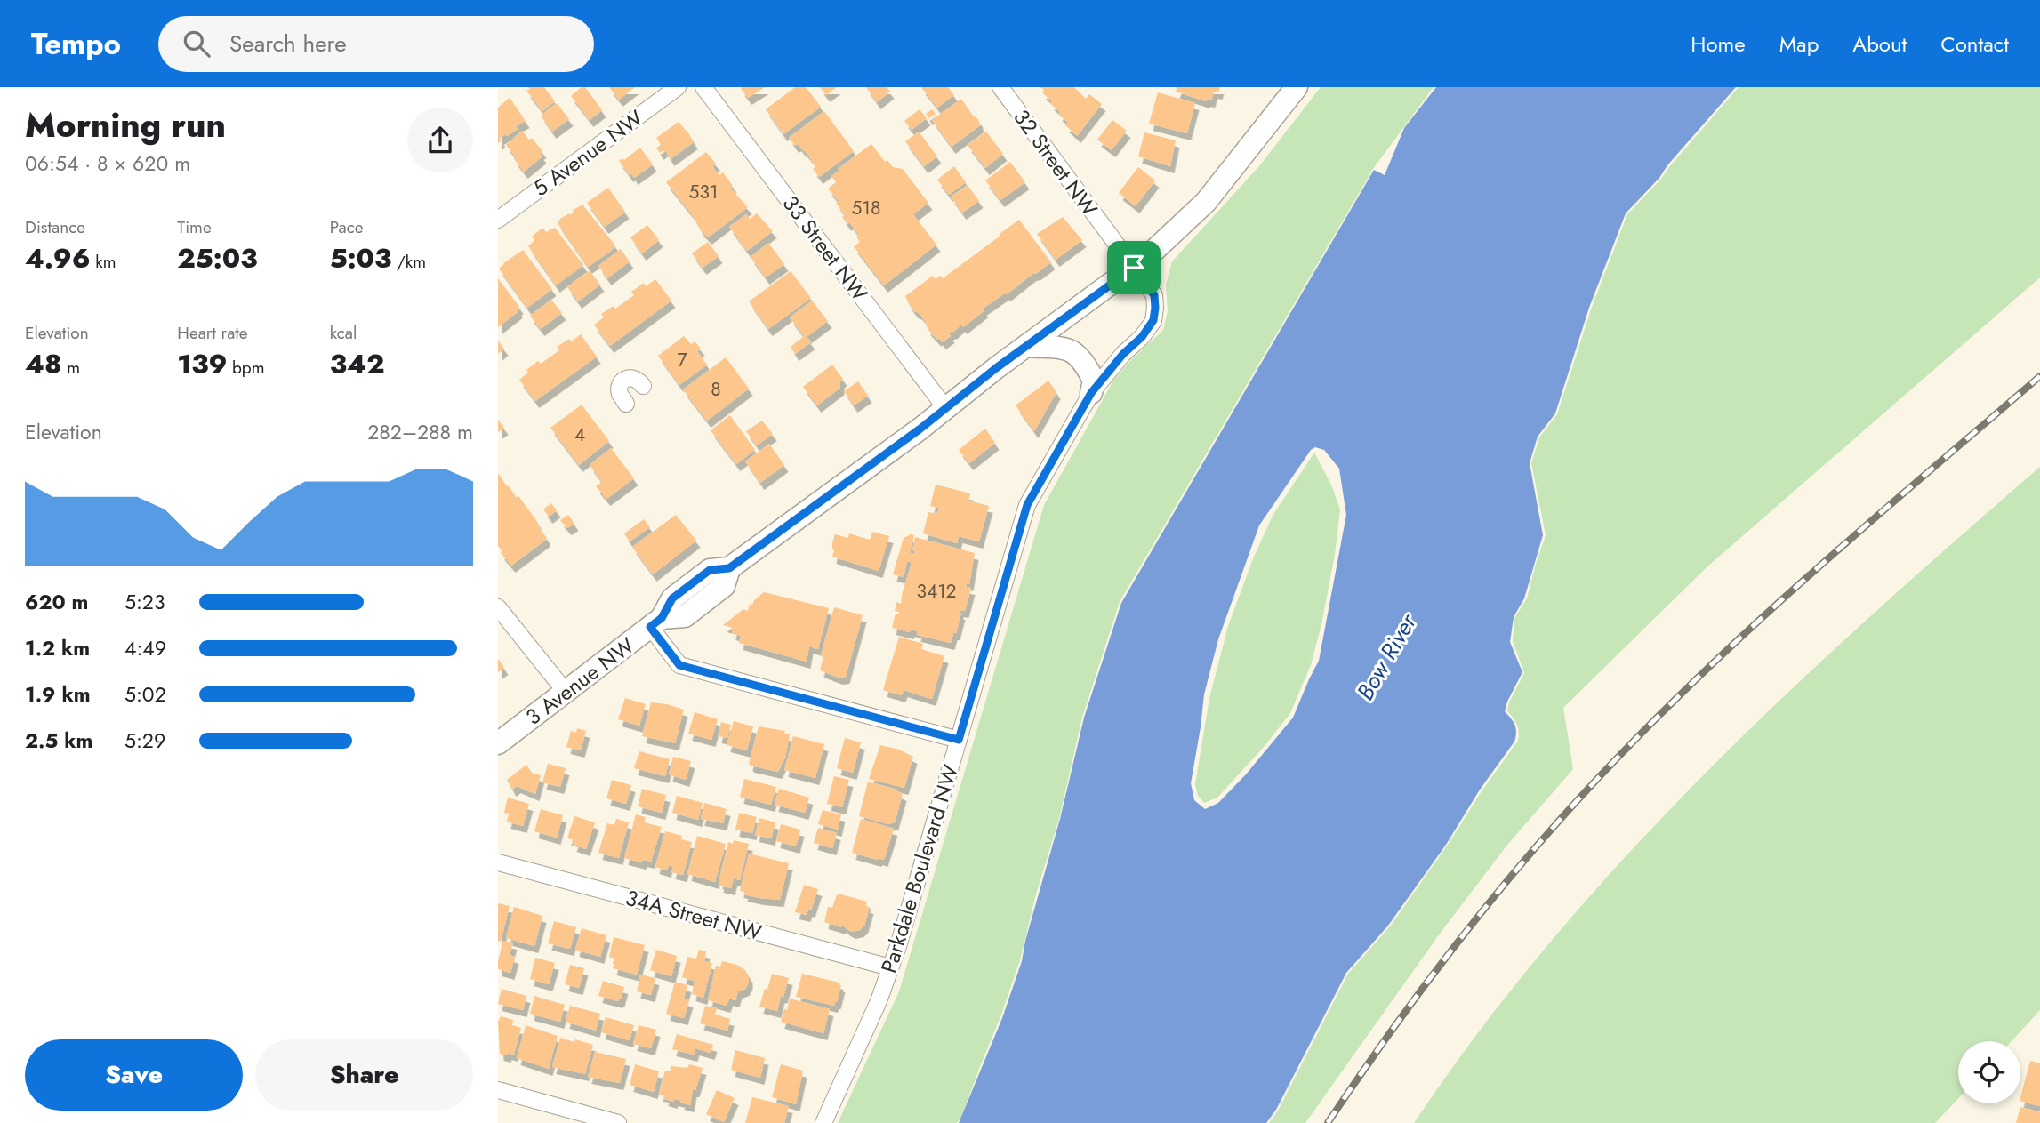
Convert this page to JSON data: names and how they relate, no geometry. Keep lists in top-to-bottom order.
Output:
{
  "streets": {
    "main road": ["3 Avenue NW"],
    "street": [
      "5 Avenue NW",
      "32 Street NW",
      "33 Street NW",
      "Parkdale Boulevard NW",
      "34A Street NW"
    ]
  },
  "crossings": [
    ["32 Street NW", "3 Avenue NW"],
    ["32 Street NW", "Parkdale Boulevard NW"],
    ["33 Street NW", "3 Avenue NW"],
    ["3 Avenue NW", "Parkdale Boulevard NW"],
    ["Parkdale Boulevard NW", "34A Street NW"]
  ],
  "water": ["Bow River"],
  "house_numbers": [
    "531",
    "518",
    "7",
    "8",
    "4",
    "3412"
  ],
  "page": {
    "header": "Tempo",
    "search": "Search here",
    "nav": [
      "Home",
      "Map",
      "About",
      "Contact"
    ],
    "heading": ["Morning run", "06:54 · 8 × 620 m"],
    "stats": [
      ["Distance", "4.96 km"],
      ["Time", "25:03"],
      ["Pace", "5:03 /km"],
      ["Elevation", "48 m"],
      ["Heart rate", "139 bpm"],
      ["kcal", "342"]
    ],
    "chart": ["Elevation", "282–288 m"],
    "list": [
      {
        "name": "620 m",
        "note": "5:23"
      },
      {
        "name": "1.2 km",
        "note": "4:49"
      },
      {
        "name": "1.9 km",
        "note": "5:02"
      },
      {
        "name": "2.5 km",
        "note": "5:29"
      }
    ],
    "buttons": ["Save", "Share"]
  }
}
